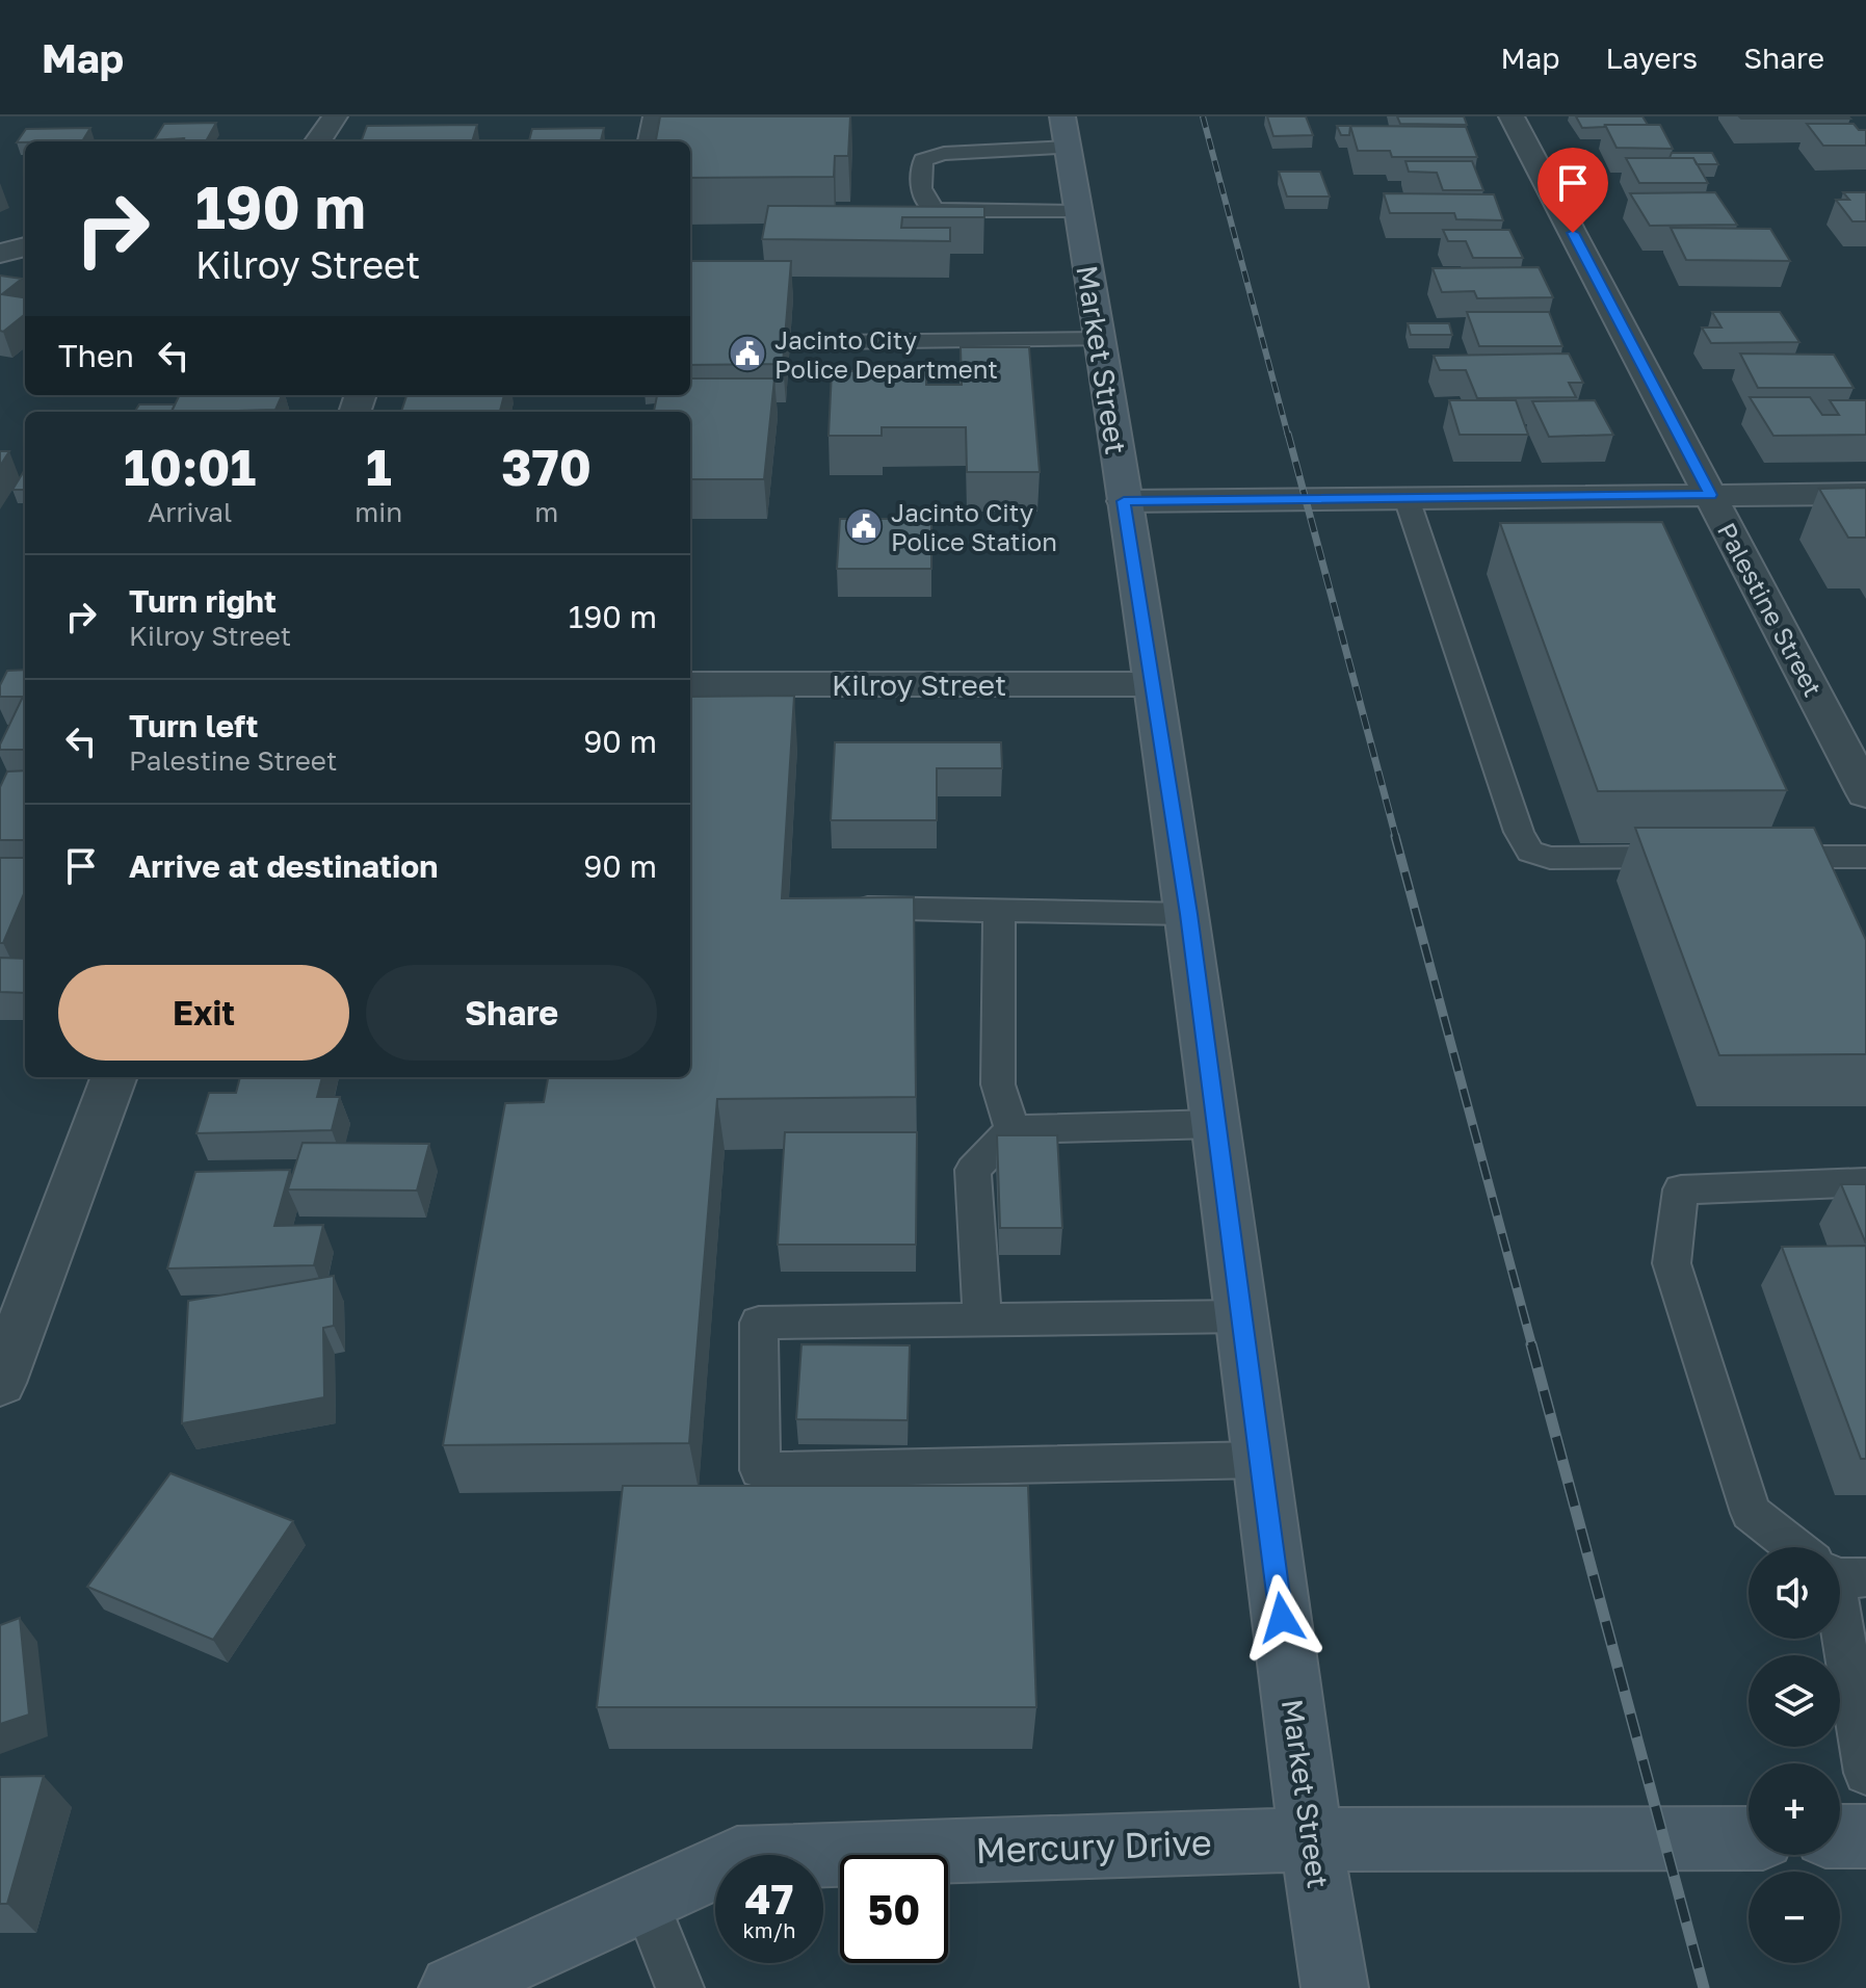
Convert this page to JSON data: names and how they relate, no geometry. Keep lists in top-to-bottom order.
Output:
{
  "streets": {
    "main road": ["Market Street", "Mercury Drive"],
    "street": ["Palestine Street", "Kilroy Street"]
  },
  "crossings": [
    ["Market Street", "Kilroy Street"],
    ["Market Street", "Mercury Drive"]
  ],
  "places": {
    "public building": ["Jacinto City Police Department", "Jacinto City Police Station"]
  },
  "page": {
    "header": "Map",
    "nav": ["Map", "Layers", "Share"],
    "turn": ["190 m", "Kilroy Street"],
    "then": "Then",
    "eta": [
      "10:01",
      "Arrival",
      "1",
      "min",
      "370",
      "m"
    ],
    "list": [
      {
        "name": "Turn right",
        "note": "Kilroy Street",
        "value": "190 m"
      },
      {
        "name": "Turn left",
        "note": "Palestine Street",
        "value": "90 m"
      },
      {
        "name": "Arrive at destination",
        "value": "90 m"
      }
    ],
    "buttons": ["Exit", "Share"],
    "map_buttons": ["+", "−"],
    "speed": "47 km/h",
    "limit": "50"
  }
}
